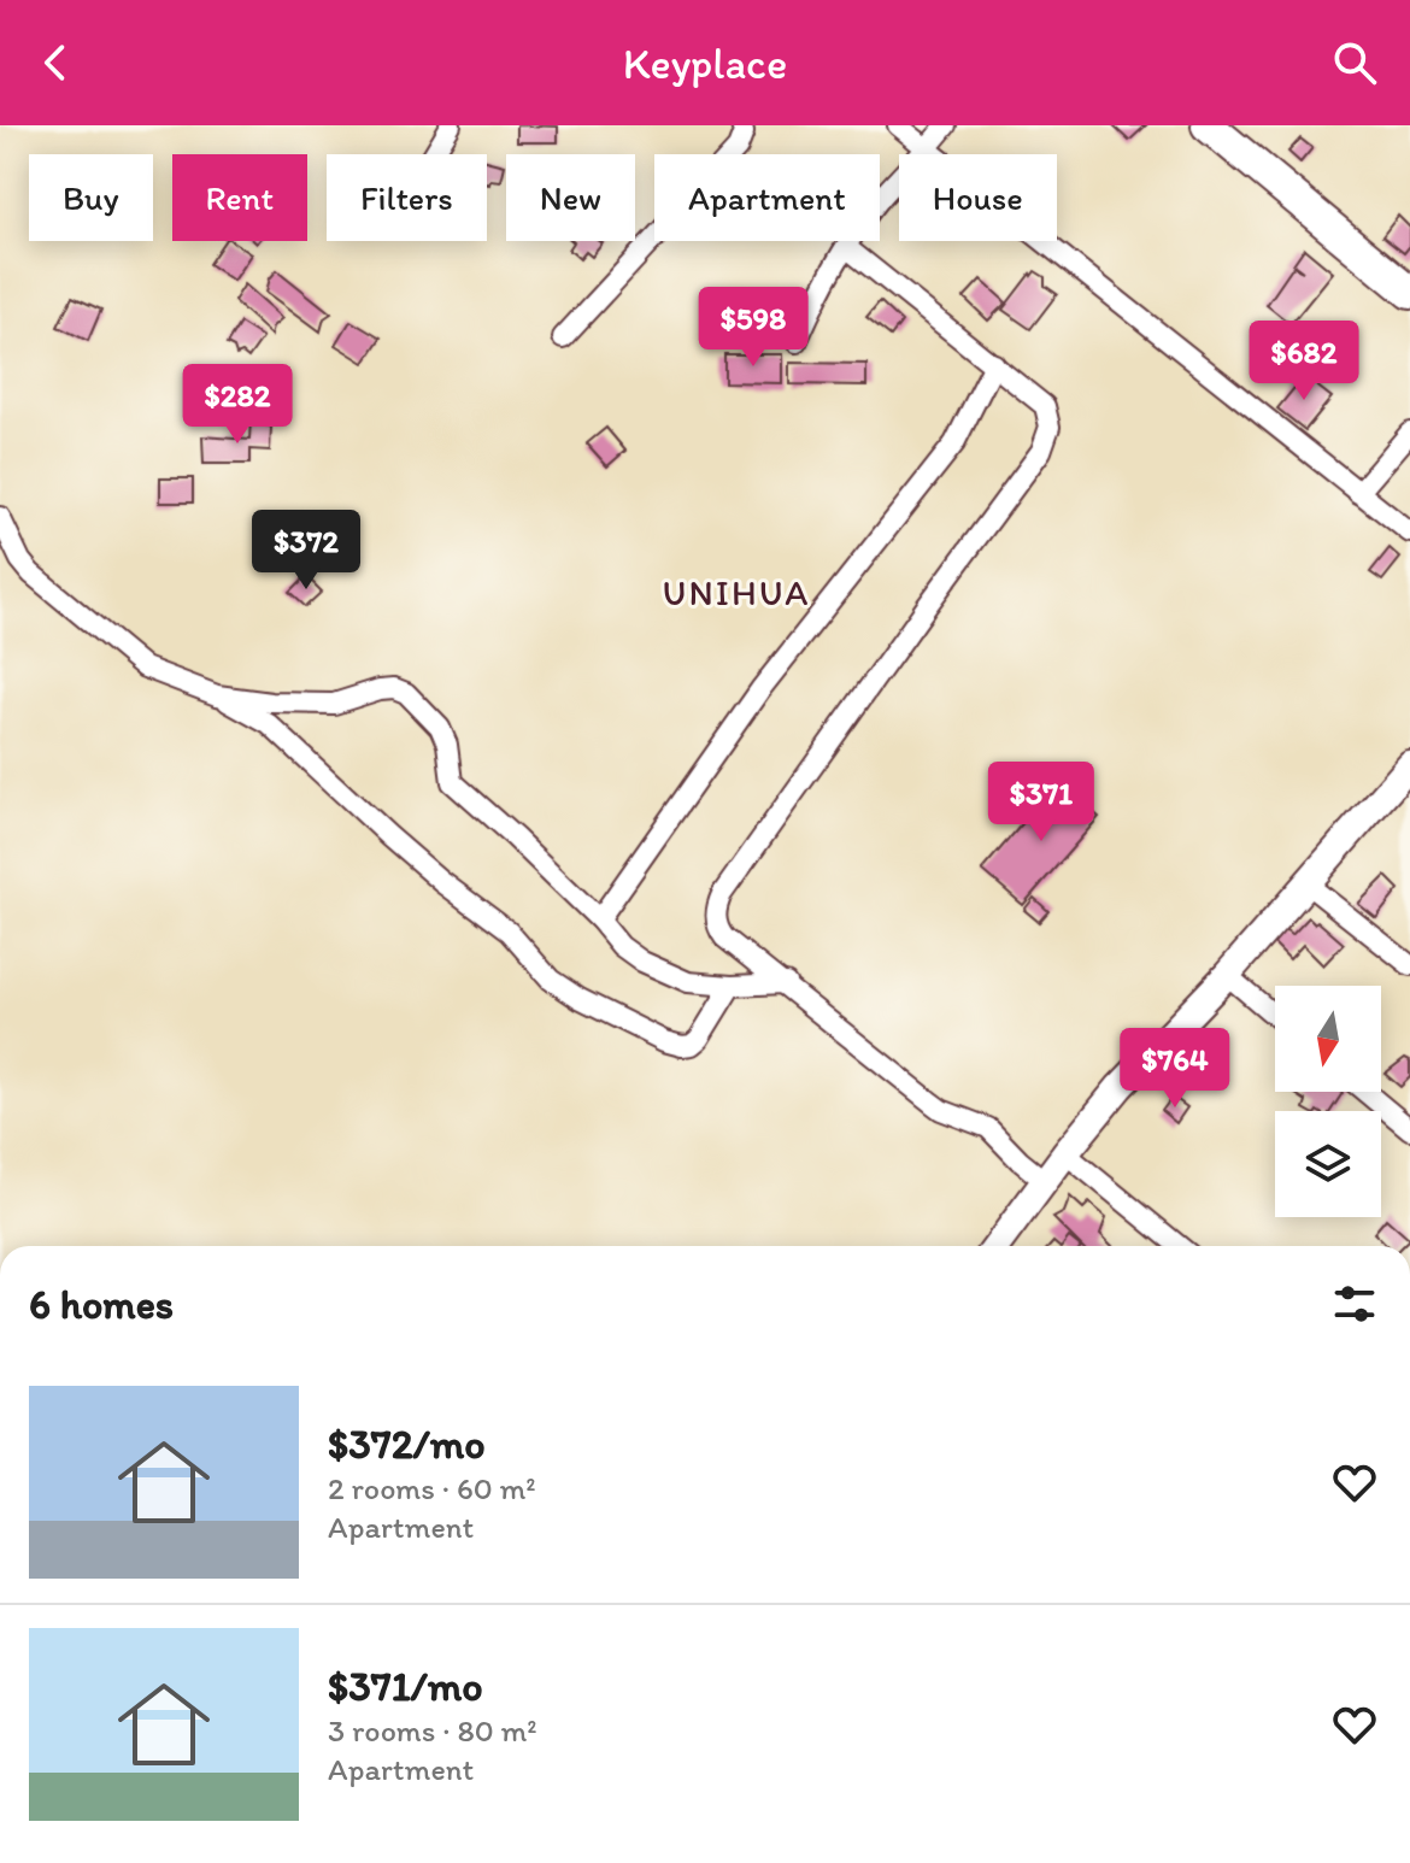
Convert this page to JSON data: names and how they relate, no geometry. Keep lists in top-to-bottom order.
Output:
{
  "districts": ["UNIHUA"],
  "north": "bottom",
  "page": {
    "header": "Keyplace",
    "chip": [
      "Buy",
      "Rent",
      "Filters",
      "New",
      "Apartment",
      "House"
    ],
    "price": [
      "$598",
      "$682",
      "$282",
      "$372",
      "$371",
      "$764"
    ],
    "heading": "6 homes",
    "list": [
      {
        "name": "$372/mo",
        "note": "2 rooms · 60 m² · Apartment"
      },
      {
        "name": "$371/mo",
        "note": "3 rooms · 80 m² · Apartment"
      }
    ]
  }
}
